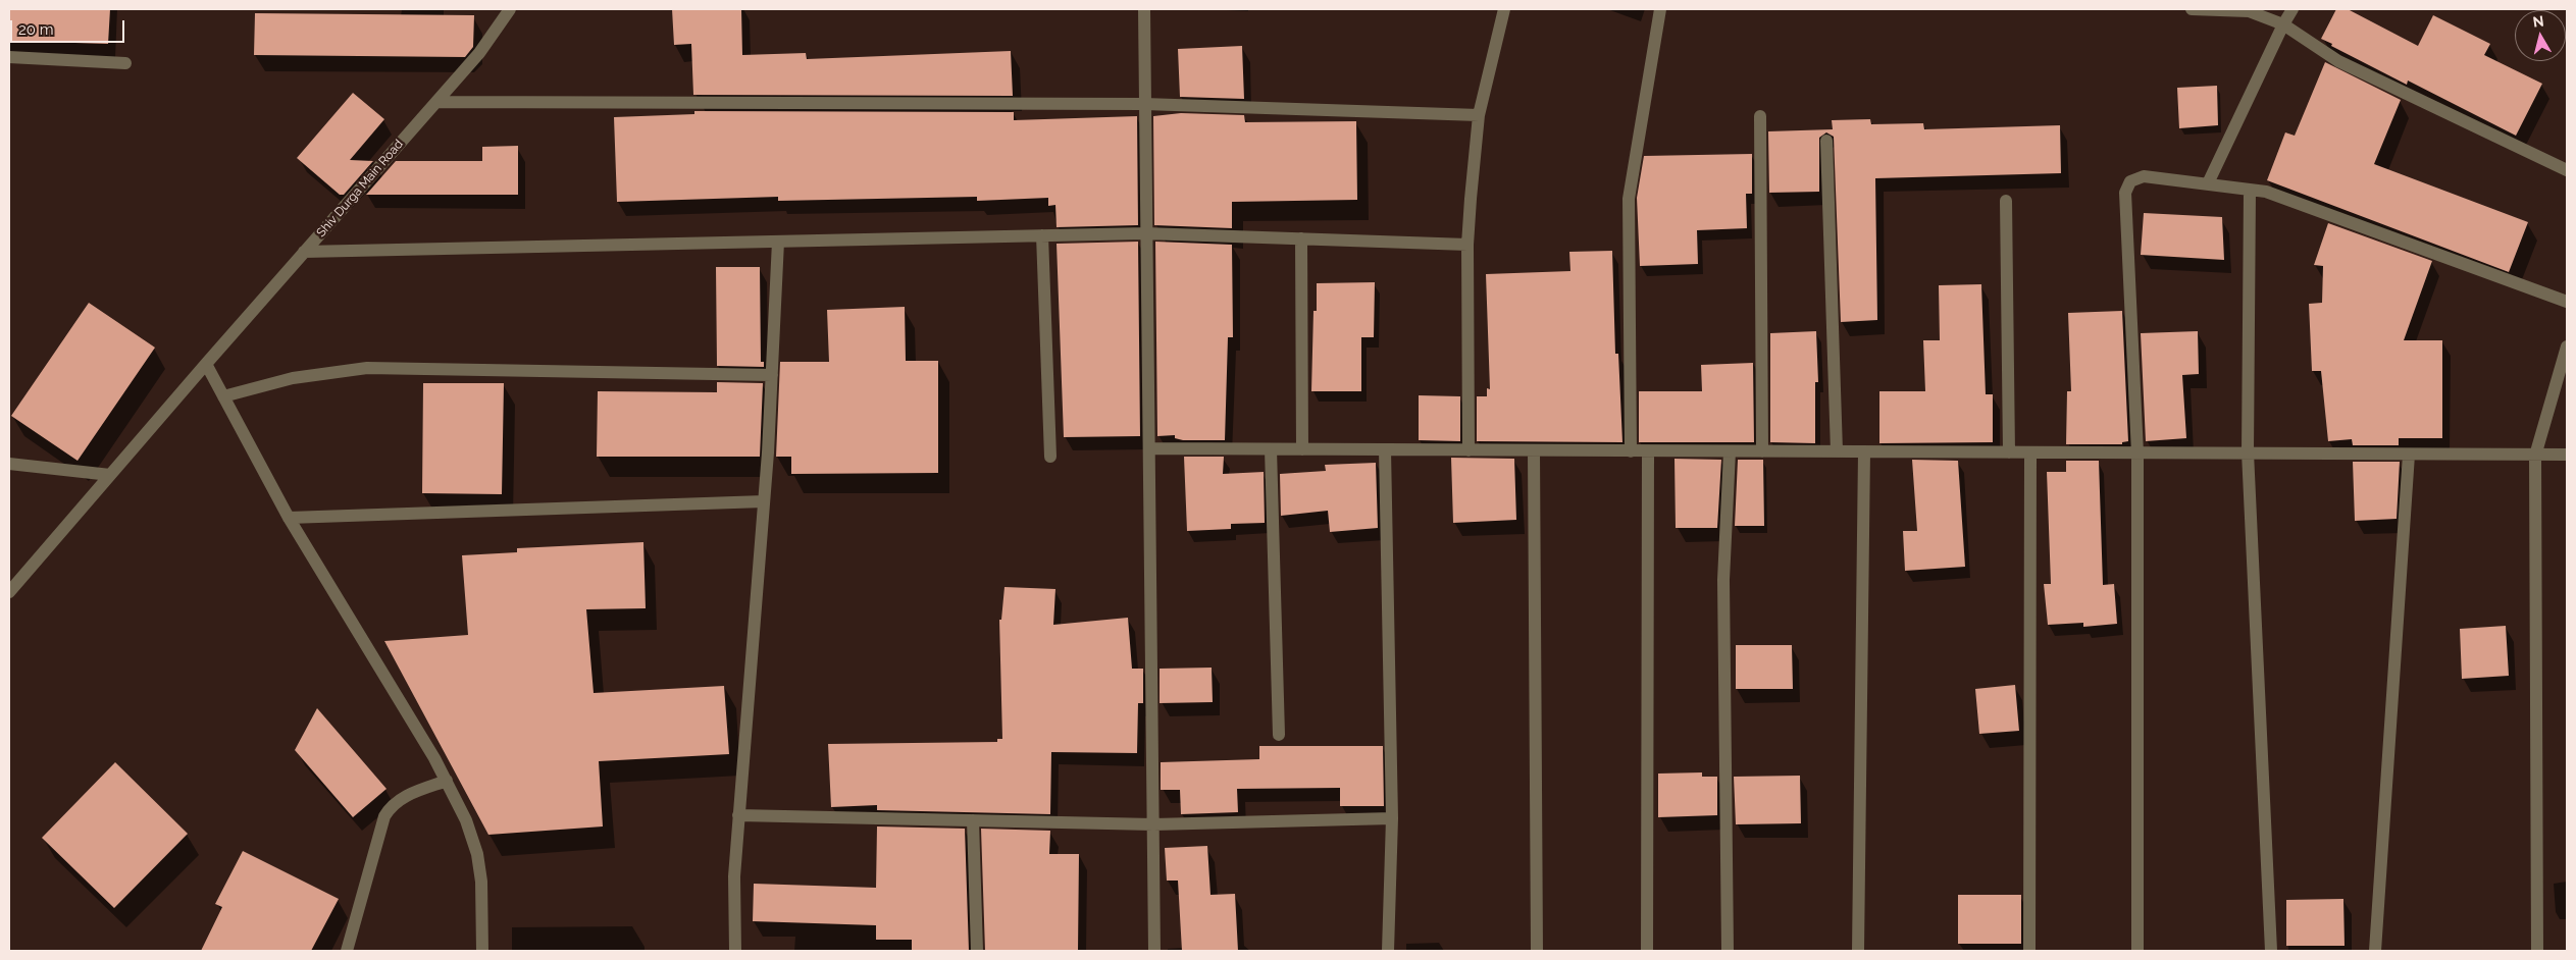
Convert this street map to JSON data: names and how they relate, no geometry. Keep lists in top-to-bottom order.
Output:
{
  "streets": {
    "street": ["Shiv Durga Main Road"]
  },
  "scale_bar": "20 m",
  "north": "top"
}
